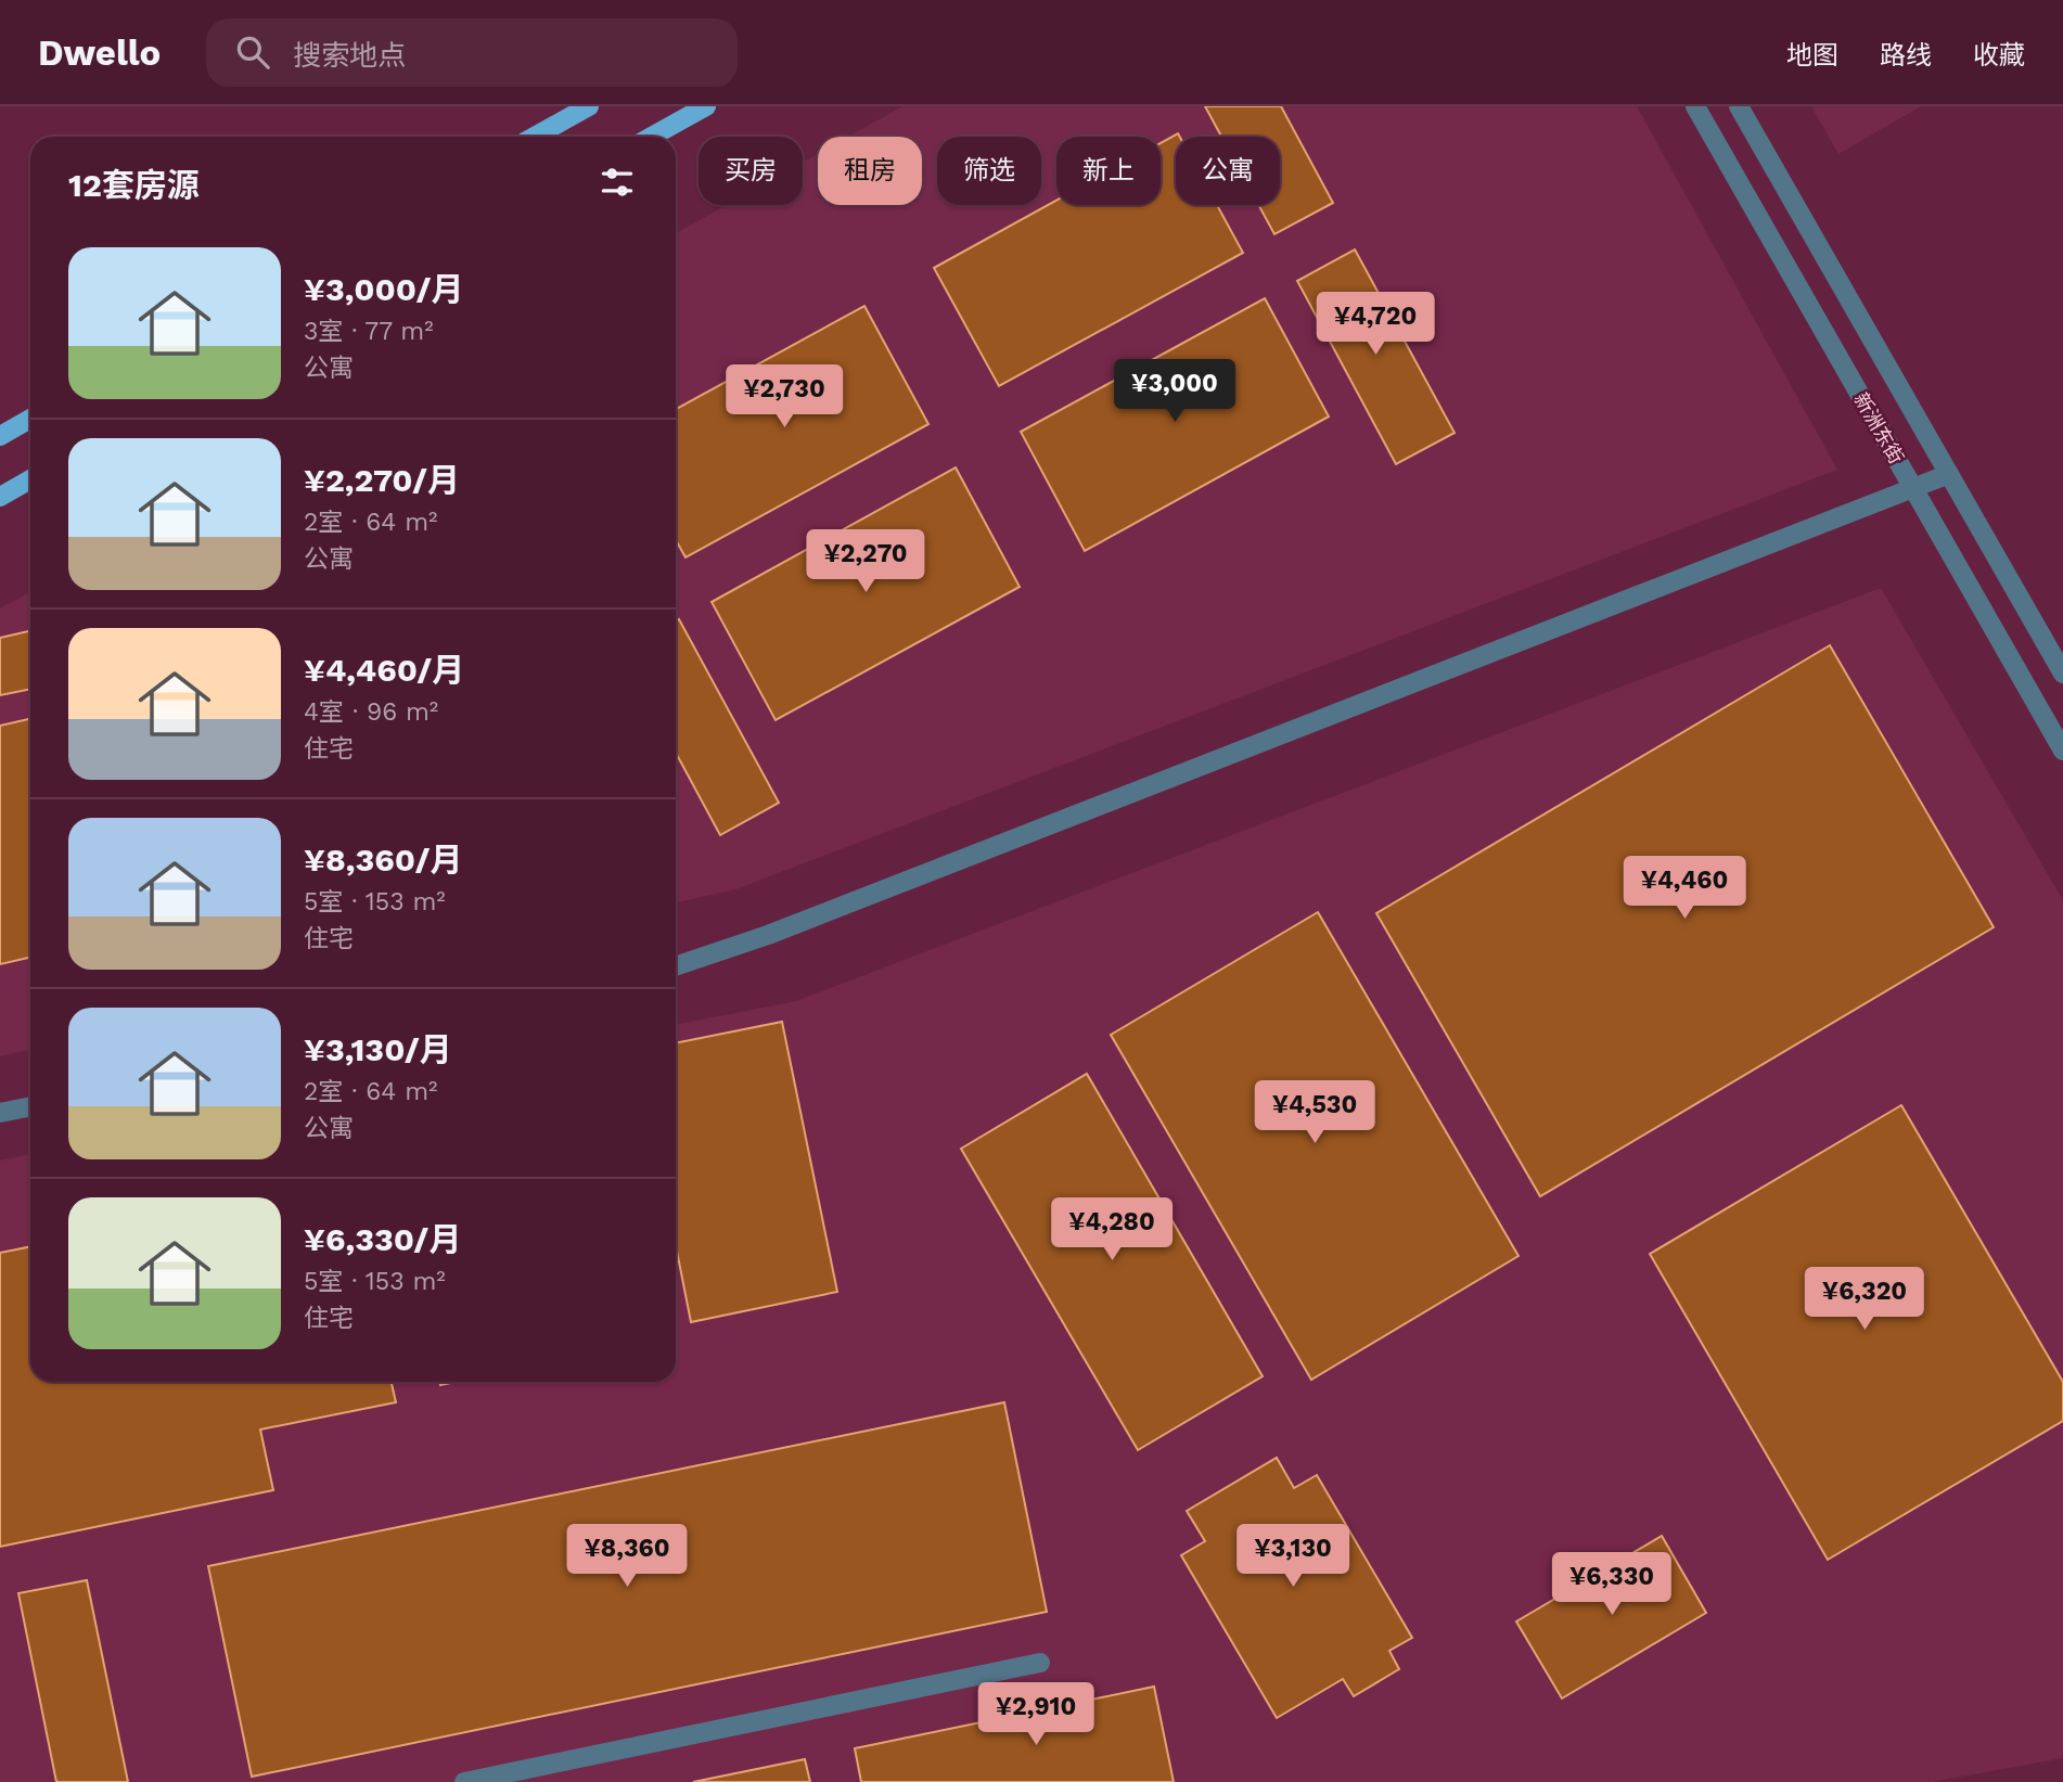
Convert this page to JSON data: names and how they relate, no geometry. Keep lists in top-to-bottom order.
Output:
{
  "streets": {
    "street": ["新洲东街"]
  },
  "page": {
    "header": "Dwello",
    "search": "搜索地点",
    "nav": ["地图", "路线", "收藏"],
    "chip": [
      "买房",
      "租房",
      "筛选",
      "新上",
      "公寓"
    ],
    "heading": "12套房源",
    "list": [
      {
        "name": "¥3,000/月",
        "note": "3室 · 77 m² · 公寓"
      },
      {
        "name": "¥2,270/月",
        "note": "2室 · 64 m² · 公寓"
      },
      {
        "name": "¥4,460/月",
        "note": "4室 · 96 m² · 住宅"
      },
      {
        "name": "¥8,360/月",
        "note": "5室 · 153 m² · 住宅"
      },
      {
        "name": "¥3,130/月",
        "note": "2室 · 64 m² · 公寓"
      },
      {
        "name": "¥6,330/月",
        "note": "5室 · 153 m² · 住宅"
      }
    ],
    "price": [
      "¥4,720",
      "¥3,000",
      "¥2,730",
      "¥2,270",
      "¥4,460",
      "¥4,530",
      "¥4,280",
      "¥6,320",
      "¥8,360",
      "¥3,130",
      "¥6,330",
      "¥2,910"
    ]
  }
}
